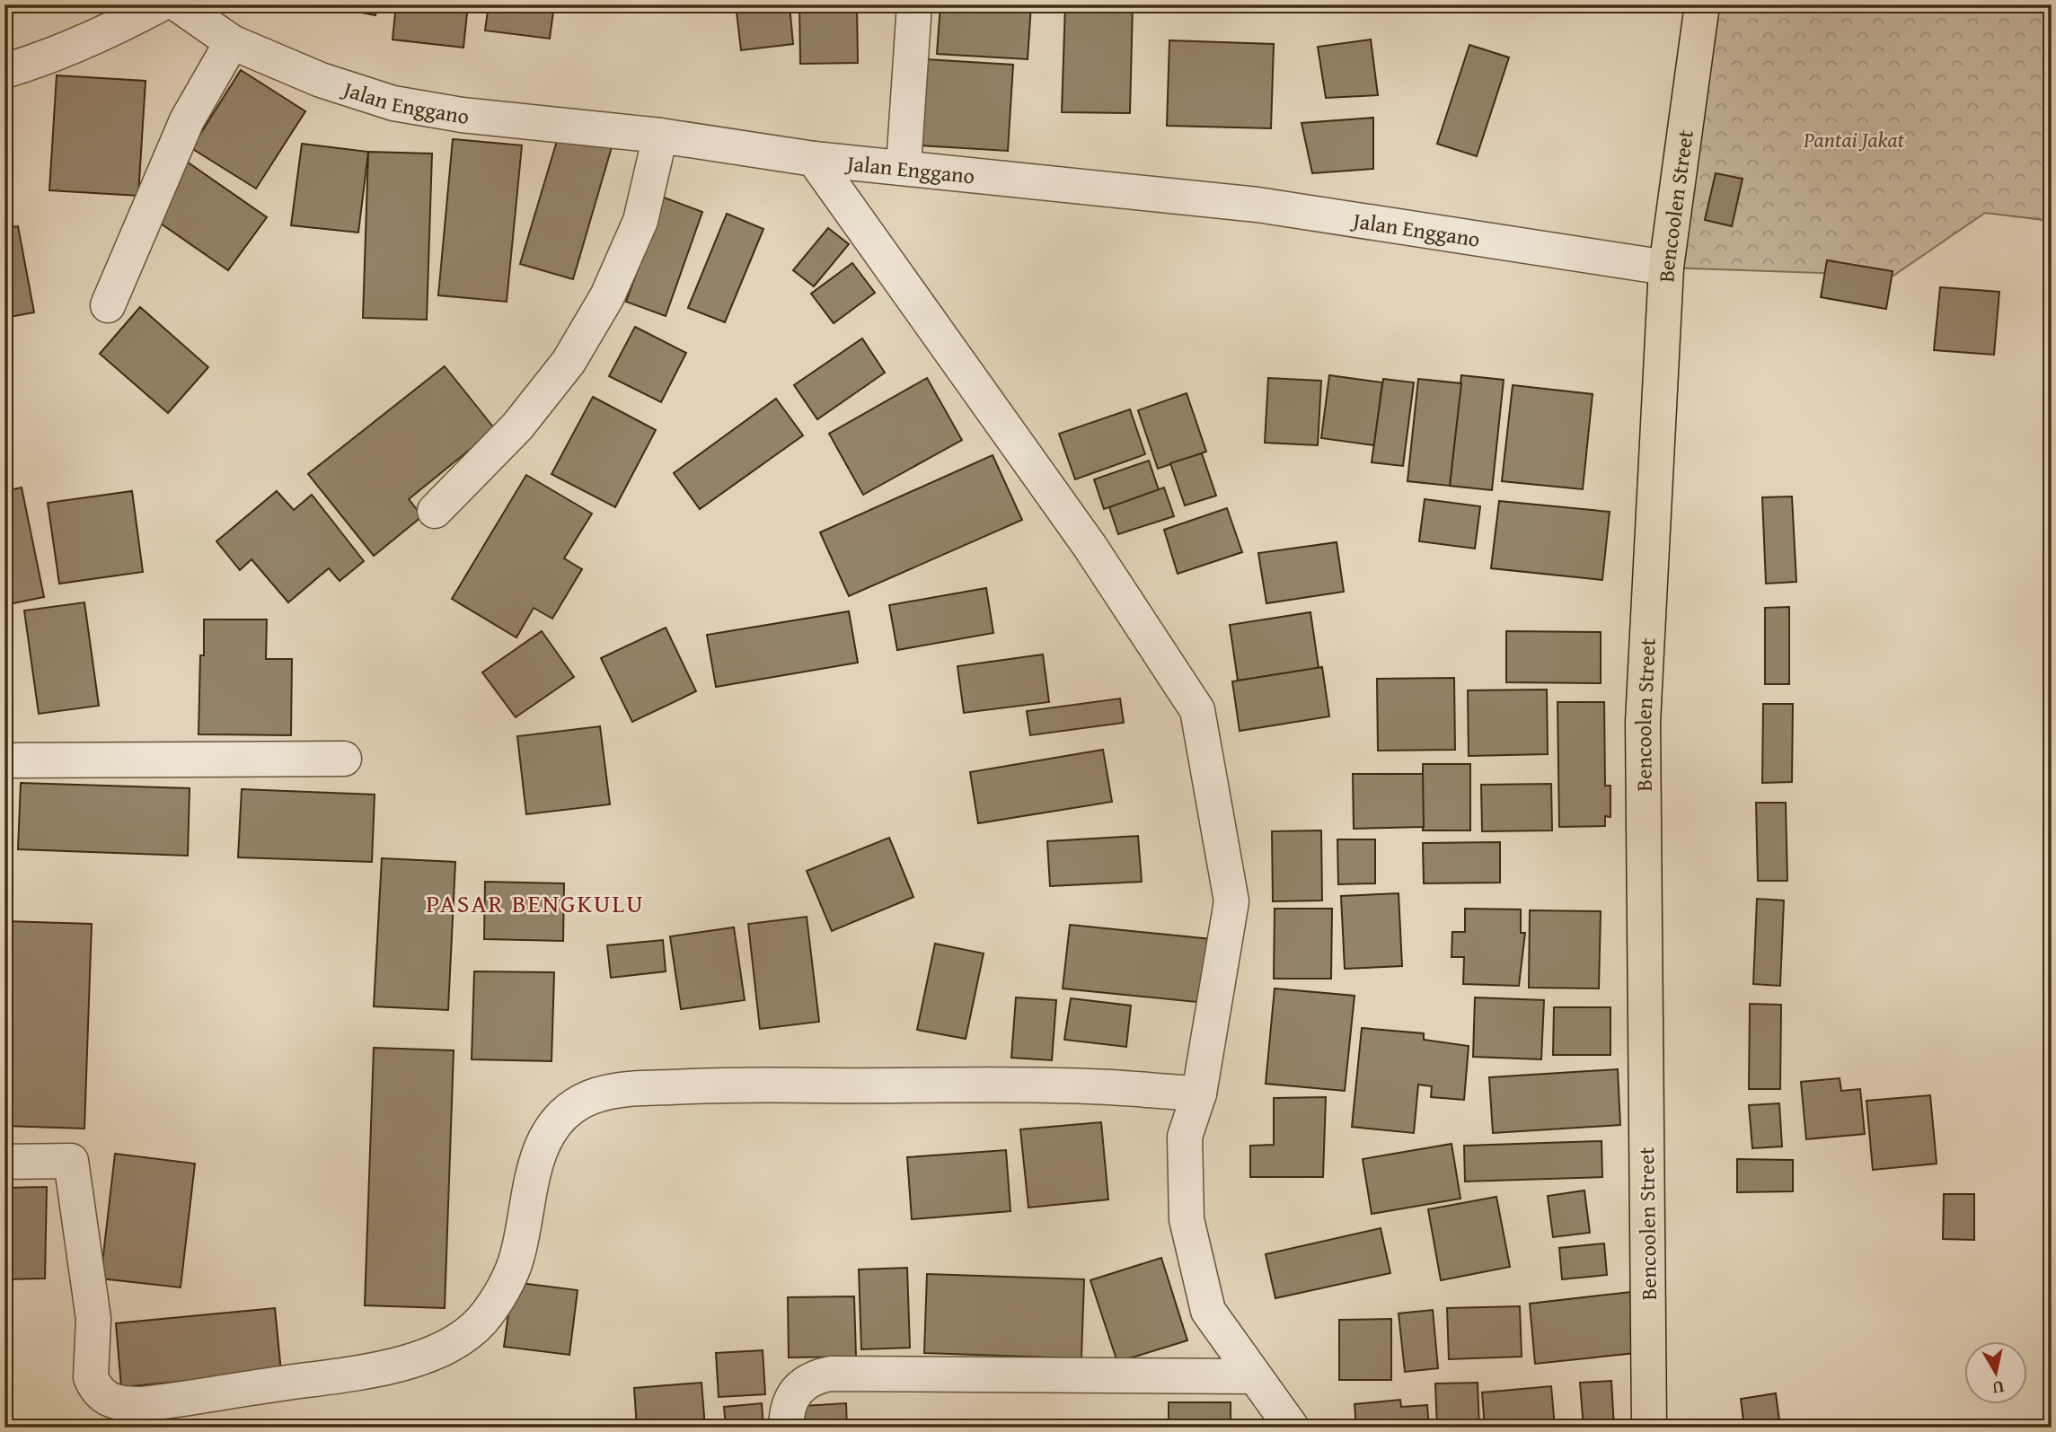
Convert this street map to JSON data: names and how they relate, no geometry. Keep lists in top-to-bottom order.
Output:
{
  "streets": {
    "main road": ["Bencoolen Street"],
    "street": ["Jalan Enggano"]
  },
  "crossings": [
    ["Jalan Enggano", "Bencoolen Street"]
  ],
  "districts": ["PASAR BENGKULU"],
  "parks": ["Pantai Jakat"],
  "north": "bottom"
}
